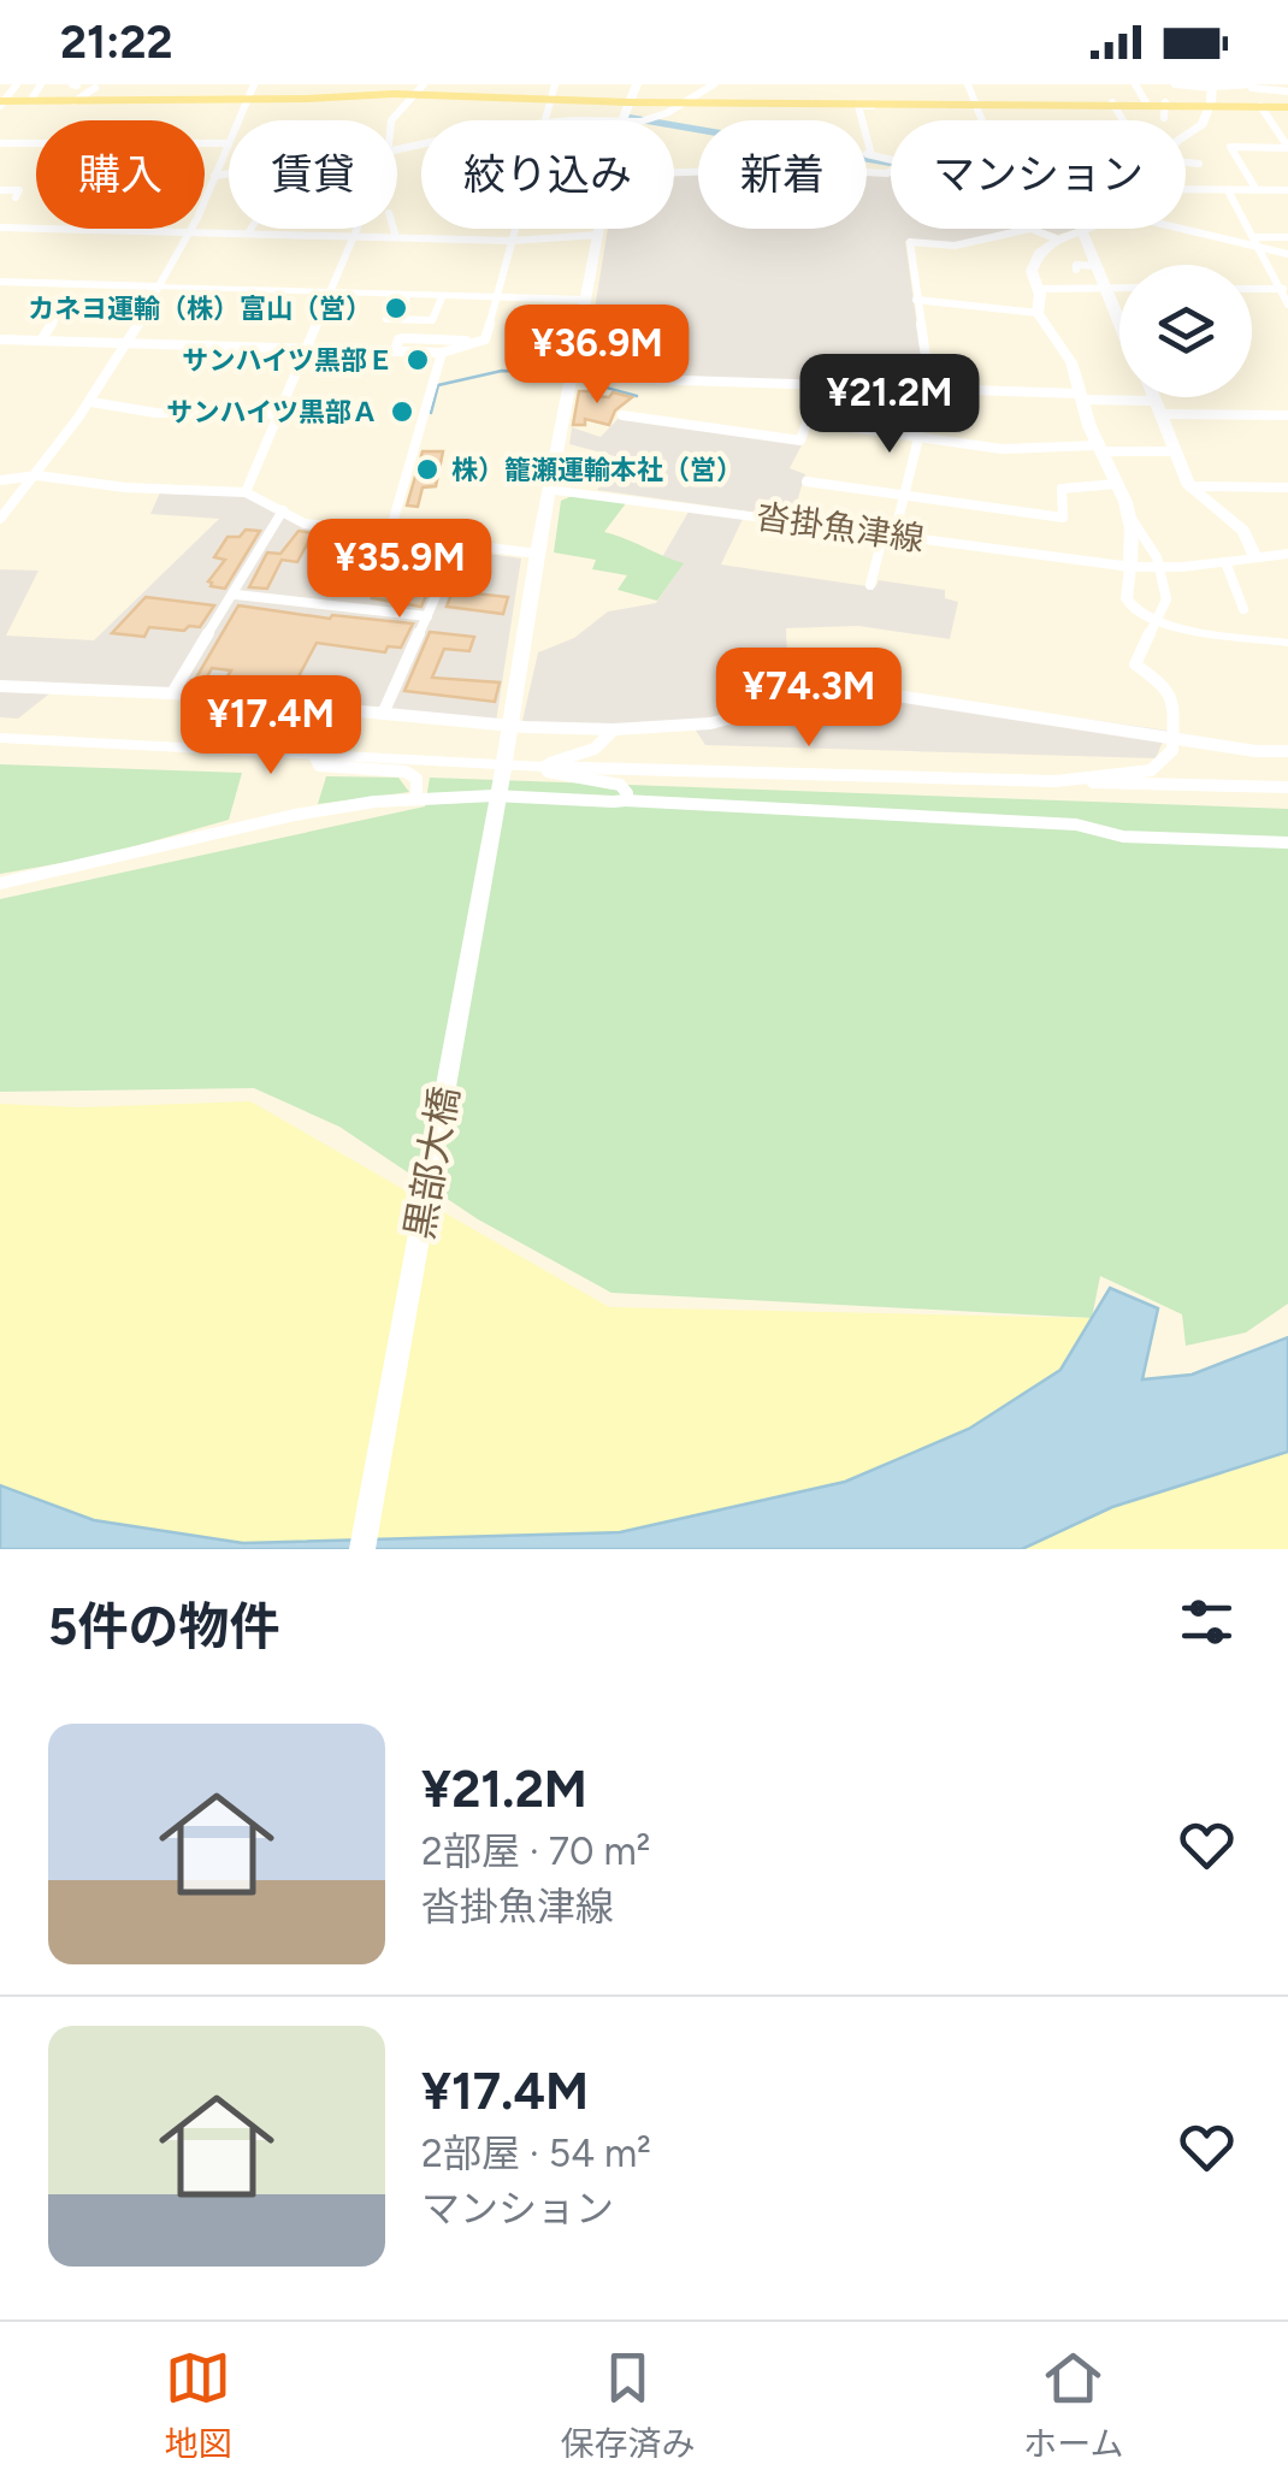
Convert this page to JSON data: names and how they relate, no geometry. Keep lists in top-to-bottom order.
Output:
{
  "streets": {
    "main road": ["沓掛魚津線", "黒部大橋"]
  },
  "crossings": [
    ["沓掛魚津線", "黒部大橋"]
  ],
  "places": [
    "カネヨ運輸（株）富山（営）",
    "サンハイツ黒部Ｅ",
    "サンハイツ黒部Ａ",
    "株）籠瀬運輸本社（営）"
  ],
  "page": {
    "status": "21:22",
    "chip": [
      "購入",
      "賃貸",
      "絞り込み",
      "新着",
      "マンション"
    ],
    "price": [
      "¥36.9M",
      "¥21.2M",
      "¥35.9M",
      "¥74.3M",
      "¥17.4M"
    ],
    "heading": "5件の物件",
    "list": [
      {
        "name": "¥21.2M",
        "note": "2部屋 · 70 m² · 沓掛魚津線"
      },
      {
        "name": "¥17.4M",
        "note": "2部屋 · 54 m² · マンション"
      }
    ],
    "tabs": ["地図", "保存済み", "ホーム"]
  }
}
